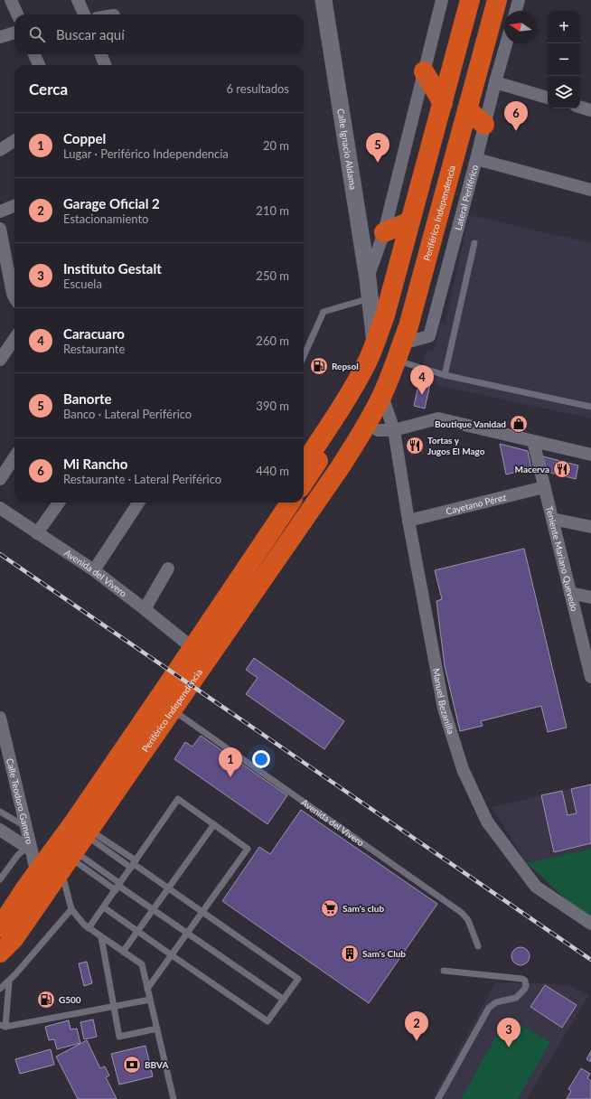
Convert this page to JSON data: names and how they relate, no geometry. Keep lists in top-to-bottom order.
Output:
{
  "streets": {
    "highway": ["Periférico Independencia"],
    "street": [
      "Calle Ignacio Aldama",
      "Lateral Periférico",
      "Cayetano Pérez",
      "Teniente Mariano Quevedo",
      "Avenida del Vivero",
      "Manuel Bezanilla",
      "Calle Teodoro Gamero"
    ]
  },
  "crossings": [
    ["Lateral Periférico", "Periférico Independencia"],
    ["Periférico Independencia", "Avenida del Vivero"],
    ["Periférico Independencia", "Manuel Bezanilla"],
    ["Periférico Independencia", "Calle Teodoro Gamero"],
    ["Cayetano Pérez", "Teniente Mariano Quevedo"],
    ["Cayetano Pérez", "Manuel Bezanilla"]
  ],
  "places": {
    "fuel station": ["Repsol", "G500"],
    "shop": ["Boutique Vanidad"],
    "restaurant": ["Tortas y Jugos El Mago", "Macerva"],
    "supermarket": ["Sam's club"],
    "building": ["Sam's Club"],
    "bank": ["BBVA"]
  },
  "north": "left",
  "page": {
    "map_buttons": ["+", "−"],
    "search": "Buscar aquí",
    "heading": ["Cerca", "6 resultados"],
    "pins": [
      "6",
      "5",
      "4",
      "1",
      "2",
      "3"
    ],
    "list": [
      {
        "mark": "1",
        "name": "Coppel",
        "note": "Lugar · Periférico Independencia",
        "value": "20 m"
      },
      {
        "mark": "2",
        "name": "Garage Oficial 2",
        "note": "Estacionamiento",
        "value": "210 m"
      },
      {
        "mark": "3",
        "name": "Instituto Gestalt",
        "note": "Escuela",
        "value": "250 m"
      },
      {
        "mark": "4",
        "name": "Caracuaro",
        "note": "Restaurante",
        "value": "260 m"
      },
      {
        "mark": "5",
        "name": "Banorte",
        "note": "Banco · Lateral Periférico",
        "value": "390 m"
      },
      {
        "mark": "6",
        "name": "Mi Rancho",
        "note": "Restaurante · Lateral Periférico",
        "value": "440 m"
      }
    ]
  }
}
